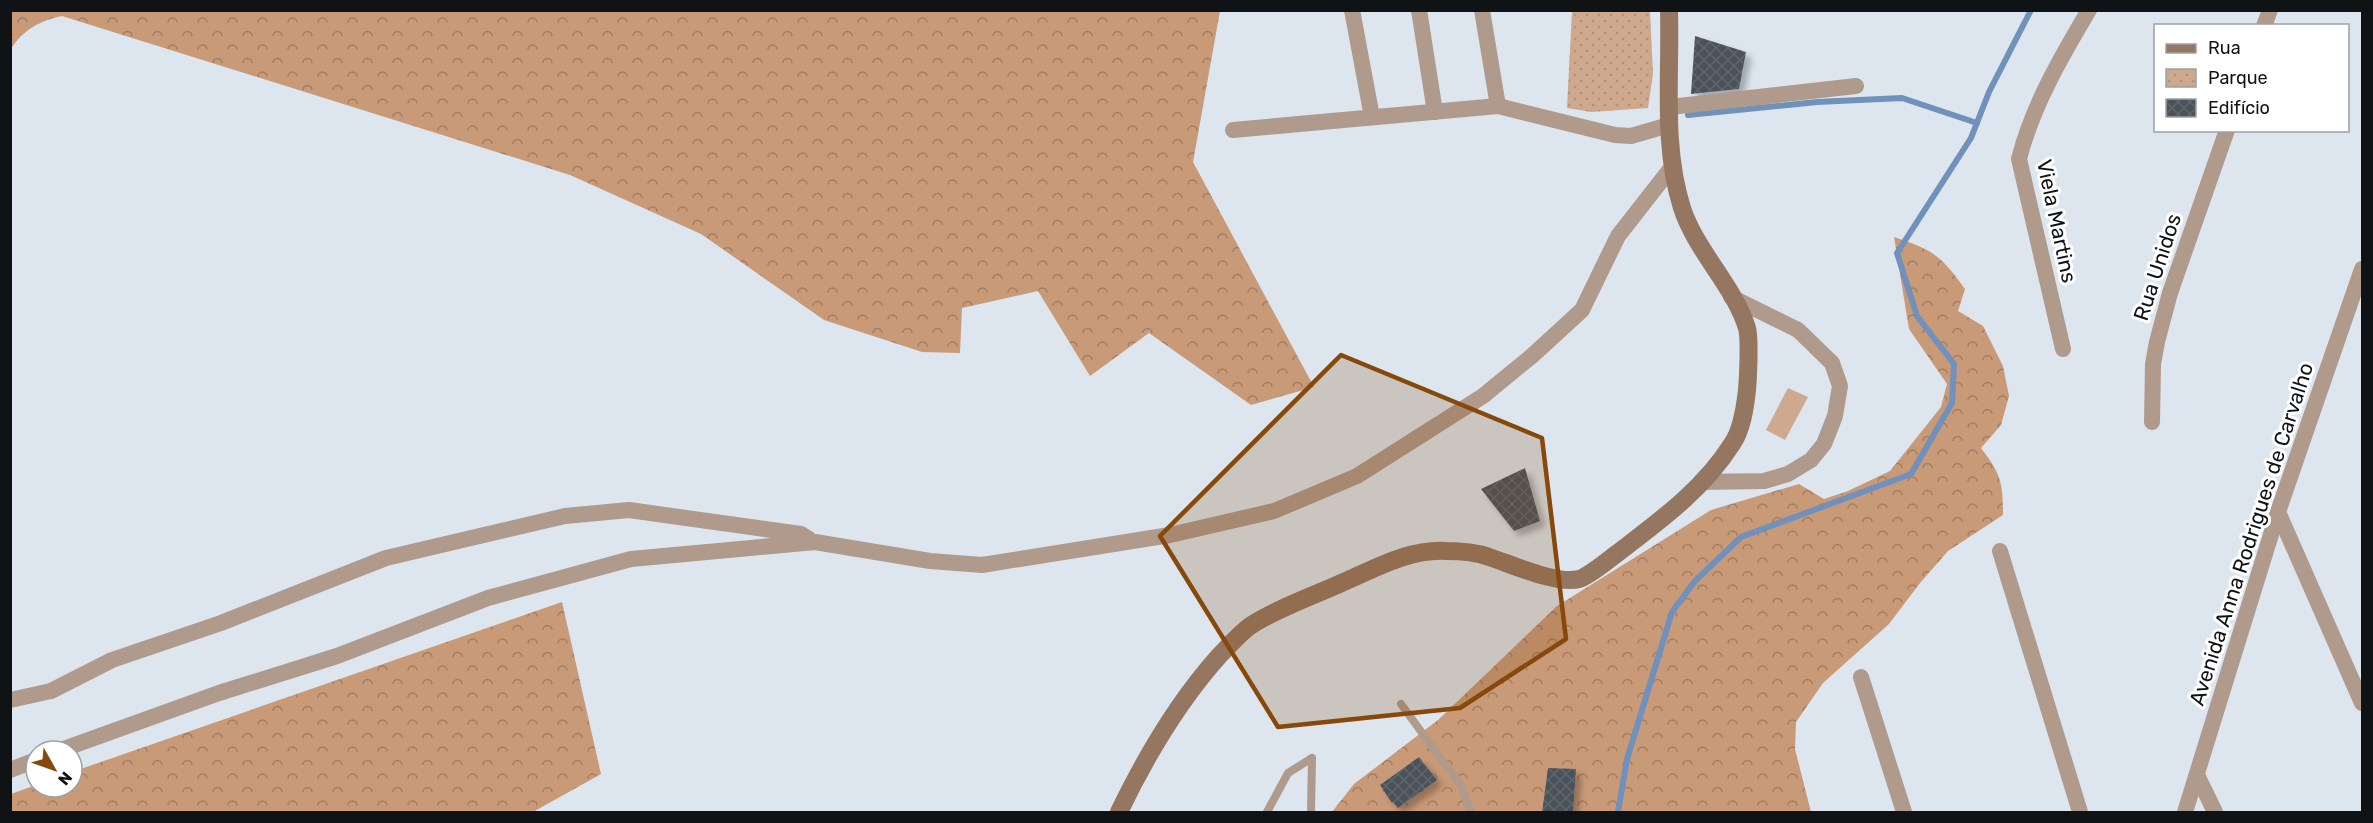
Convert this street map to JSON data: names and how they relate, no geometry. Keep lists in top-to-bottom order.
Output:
{
  "streets": {
    "street": ["Viela Martins", "Rua Unidos", "Avenida Anna Rodrigues de Carvalho"]
  },
  "legend": ["Rua", "Parque", "Edifício"],
  "north": "bottom right"
}
